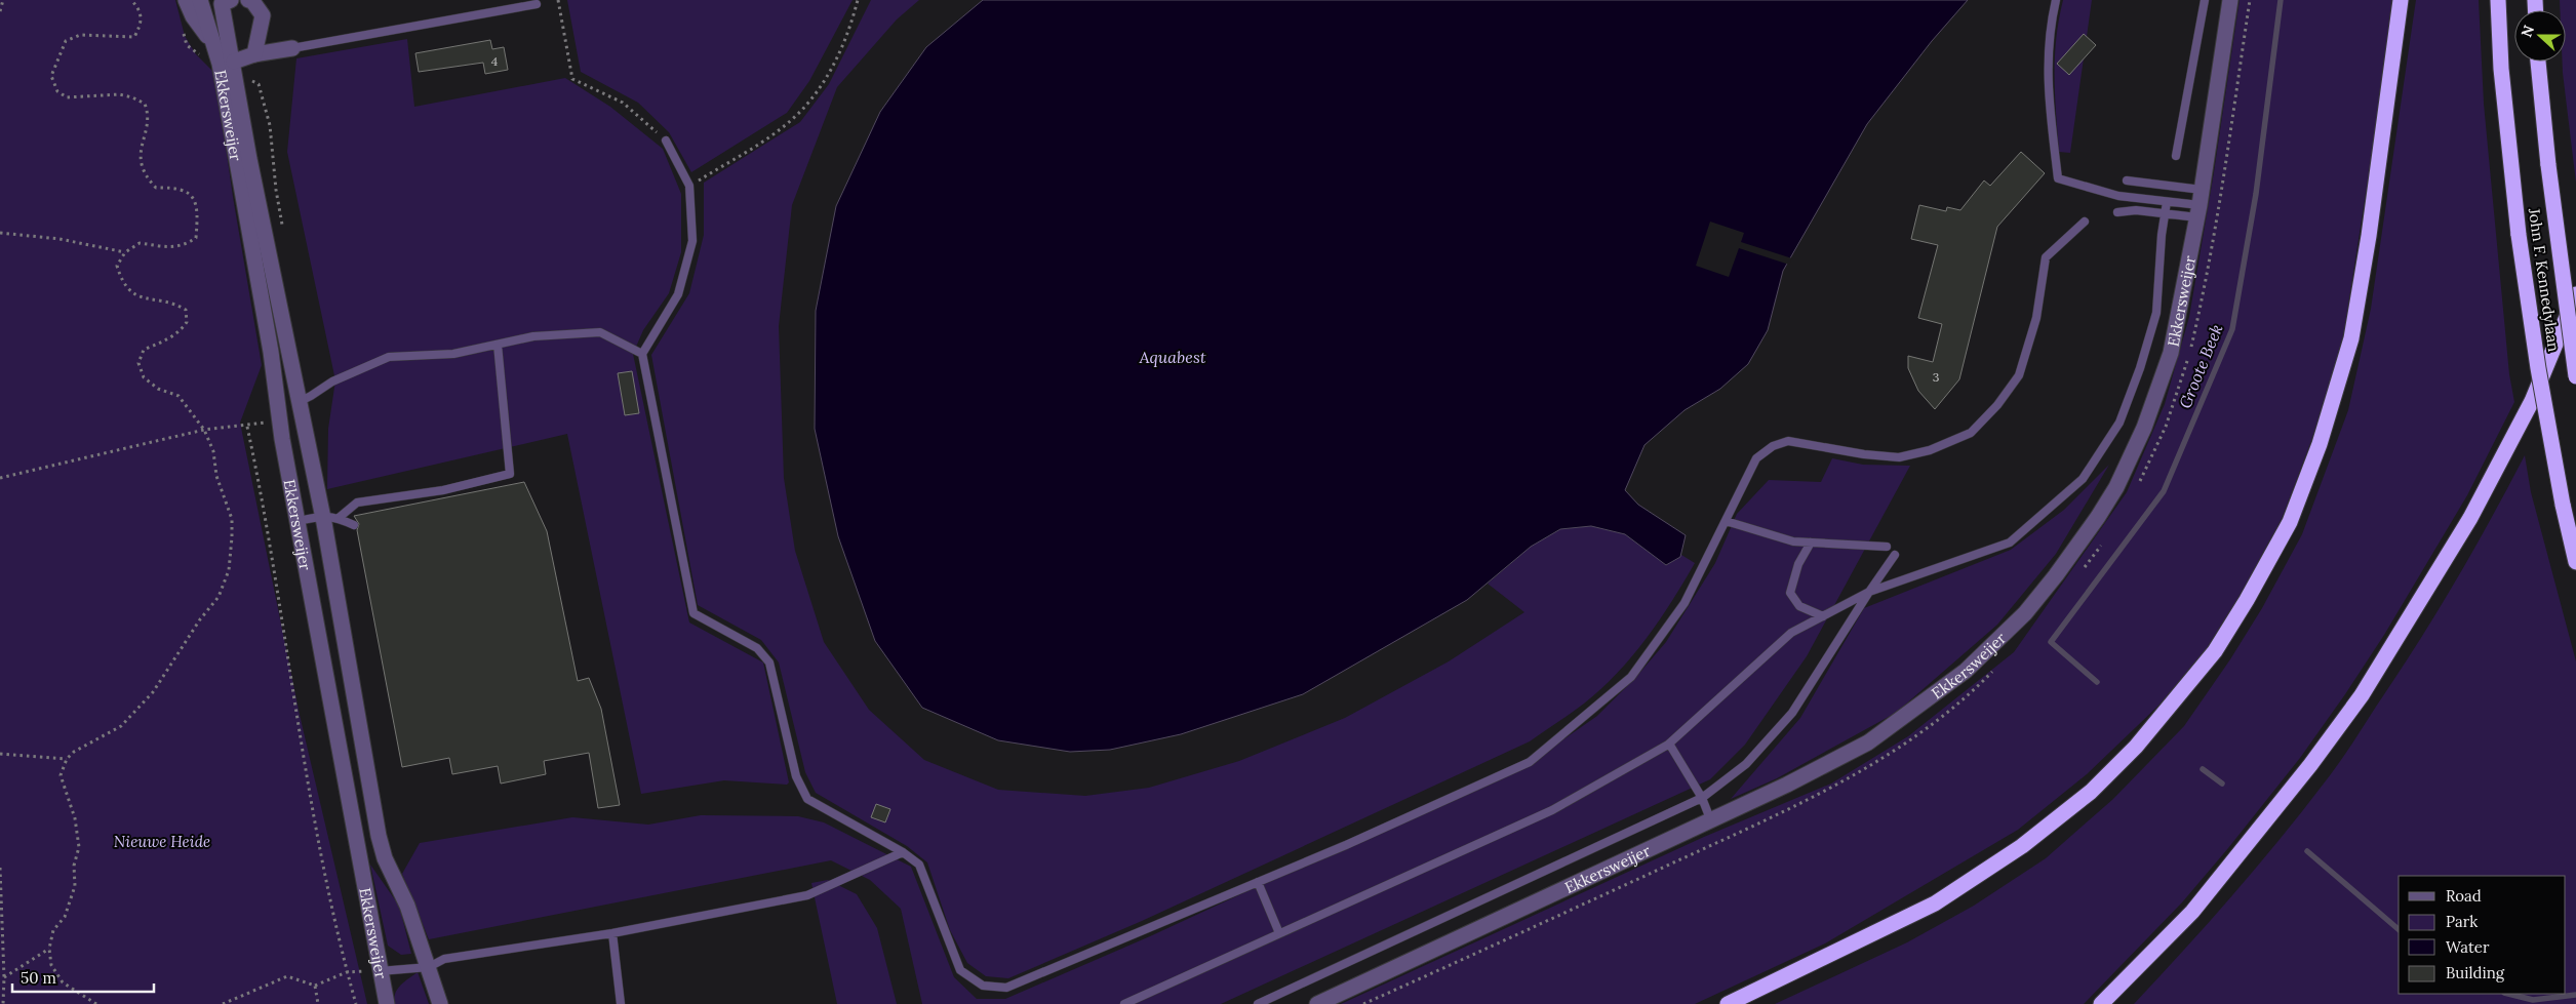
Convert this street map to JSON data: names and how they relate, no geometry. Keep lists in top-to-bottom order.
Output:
{
  "streets": {
    "highway": ["John F. Kennedylaan"],
    "street": ["Ekkersweijer"]
  },
  "water": ["Aquabest", "Groote Beek"],
  "parks": ["Nieuwe Heide"],
  "house_numbers": ["4", "3"],
  "legend": [
    "Road",
    "Park",
    "Water",
    "Building"
  ],
  "scale_bar": "50 m",
  "north": "left"
}
